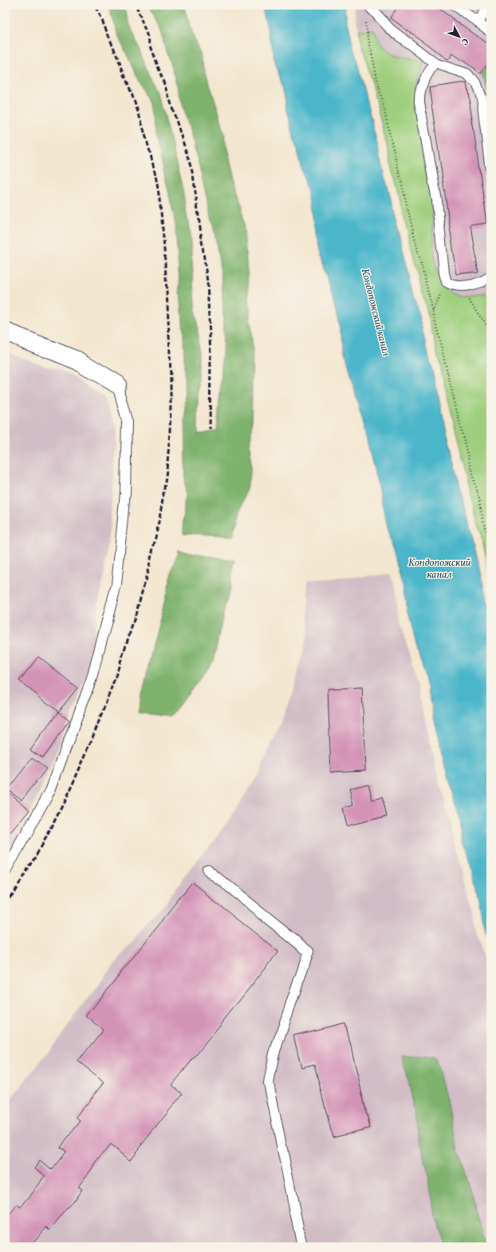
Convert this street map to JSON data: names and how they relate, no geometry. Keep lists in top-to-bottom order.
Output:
{
  "water": ["Кондопожский канал"],
  "north": "bottom right"
}
